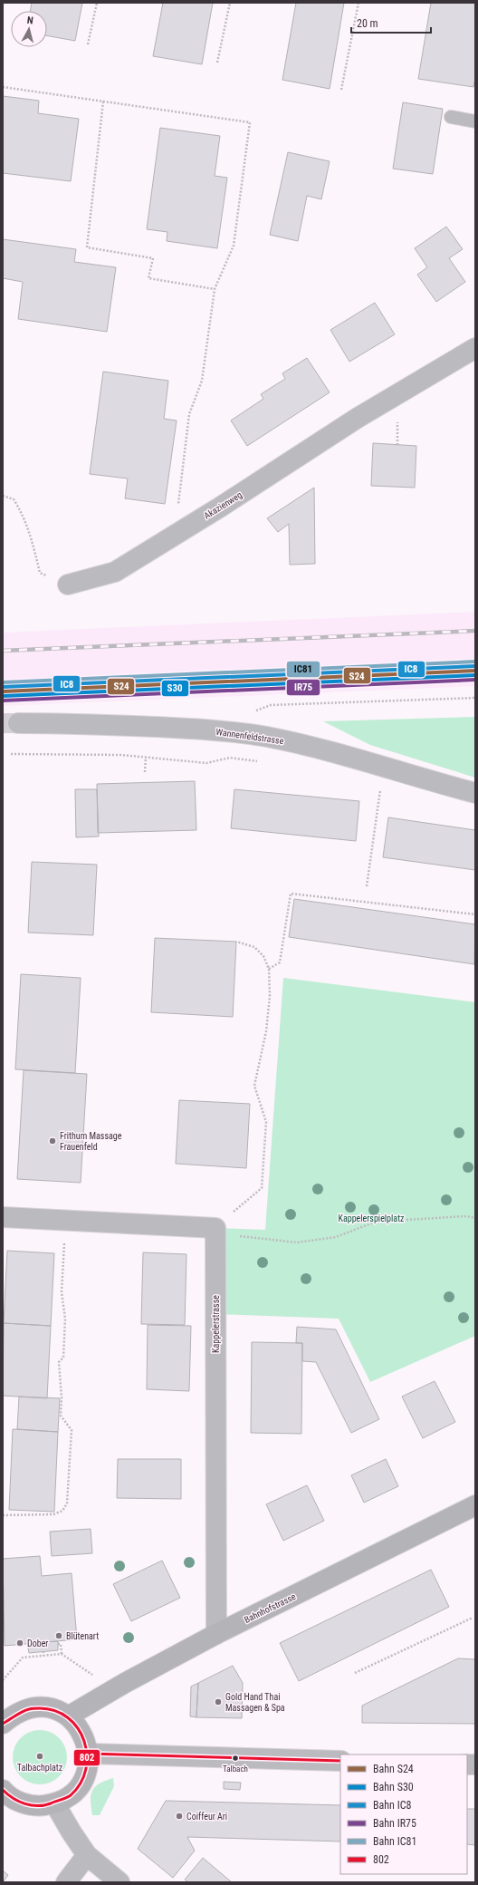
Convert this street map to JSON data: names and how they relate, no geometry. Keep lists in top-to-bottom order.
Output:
{
  "streets": {
    "main road": ["Bahnhofstrasse"],
    "street": ["Akazienweg", "Wannenfeldstrasse", "Kappelerstrasse"]
  },
  "crossings": [
    ["Kappelerstrasse", "Bahnhofstrasse"]
  ],
  "parks": ["Kappelerspielplatz"],
  "places": [
    "Frithum Massage Frauenfeld",
    "Blütenart",
    "Dober",
    "Gold Hand Thai Massagen & Spa",
    "Talbachplatz",
    "Talbach",
    "Coiffeur Ari"
  ],
  "lines": [
    "rail line IC81",
    "rail line IC8",
    "rail line S24",
    "rail line S30",
    "rail line IR75",
    "transit line 802"
  ],
  "legend": [
    "Bahn S24",
    "Bahn S30",
    "Bahn IC8",
    "Bahn IR75",
    "Bahn IC81",
    "802"
  ],
  "scale_bar": "20 m",
  "north": "top"
}
